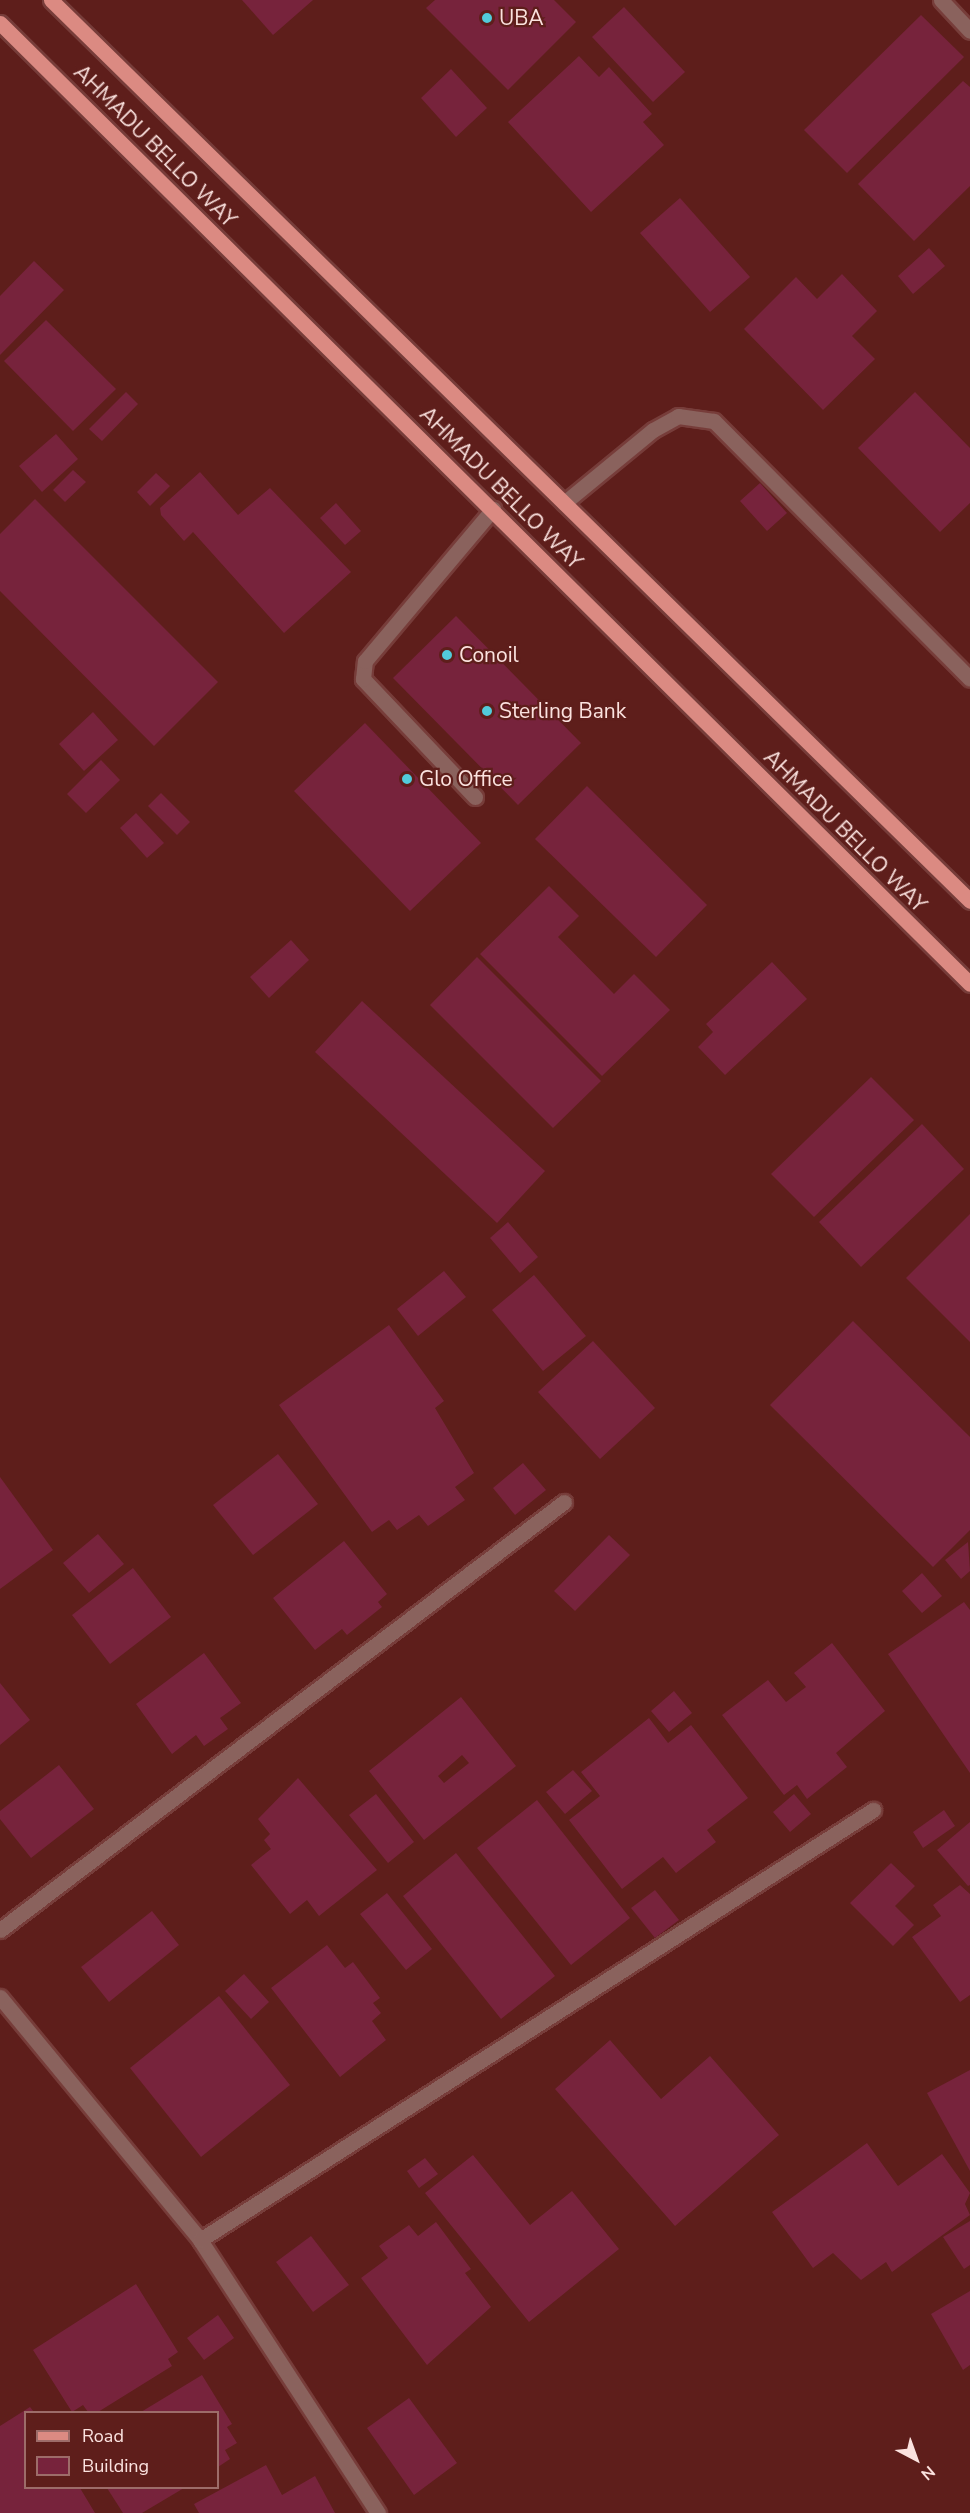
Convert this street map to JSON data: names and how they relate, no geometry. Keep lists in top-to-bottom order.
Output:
{
  "streets": {
    "main road": ["AHMADU BELLO WAY"]
  },
  "places": [
    "UBA",
    "Conoil",
    "Sterling Bank",
    "Glo Office"
  ],
  "legend": ["Road", "Building"],
  "north": "bottom right"
}
